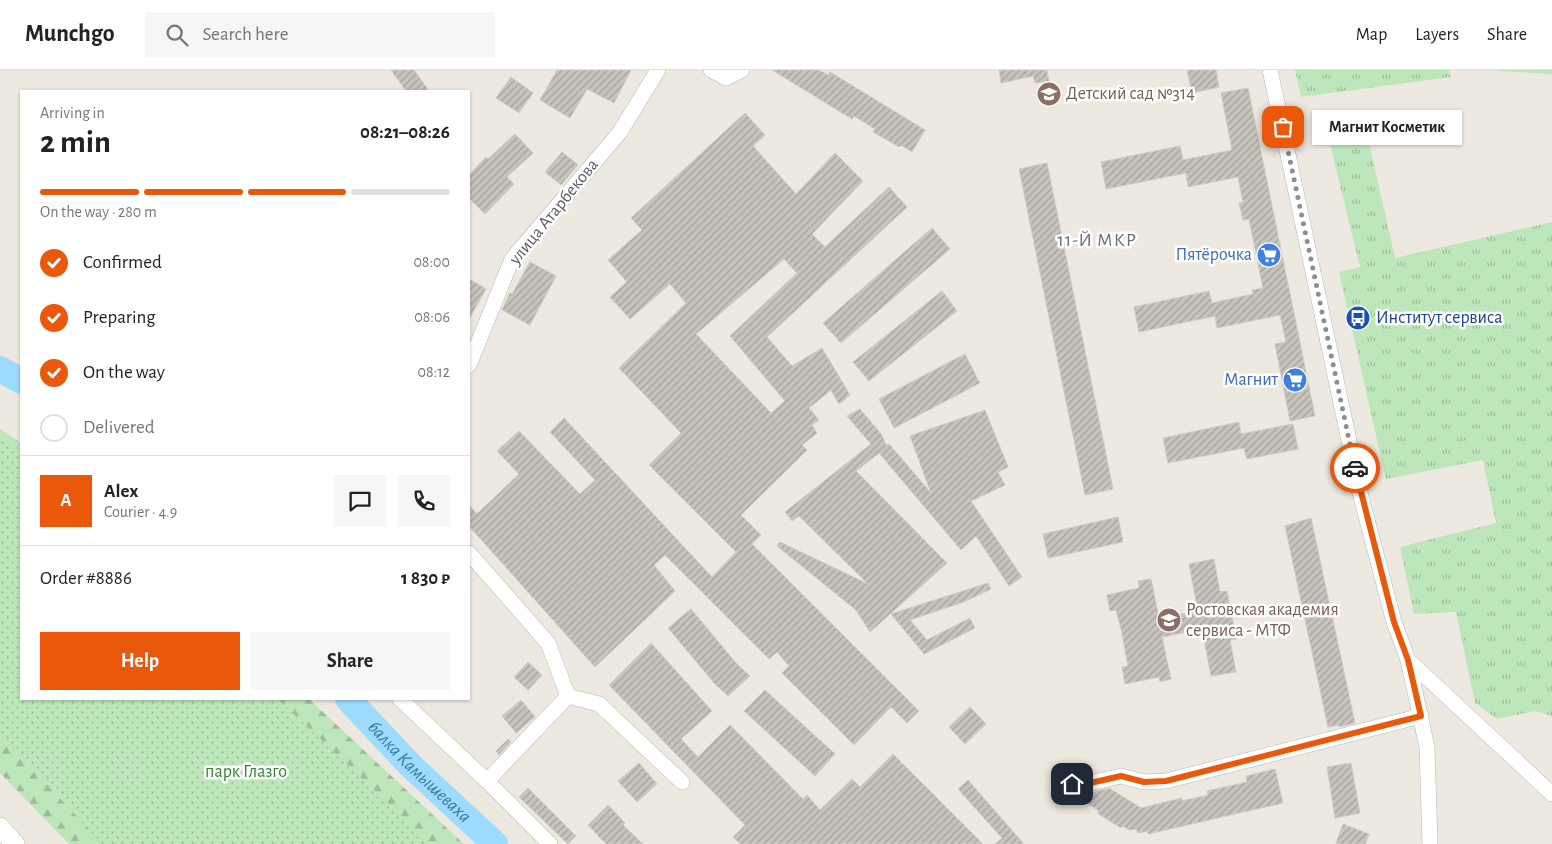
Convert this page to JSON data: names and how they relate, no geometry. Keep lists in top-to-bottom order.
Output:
{
  "streets": {
    "street": ["улица Атарбекова"]
  },
  "districts": ["11-Й МКР"],
  "water": ["балка Камышеваха"],
  "parks": ["парк Глазго"],
  "places": {
    "school or university": ["Детский сад №314", "Ростовская академия сервиса - МТФ"],
    "other": ["Магнит Косметик"],
    "supermarket": ["Пятёрочка", "Магнит"],
    "bus stop": ["Институт сервиса"]
  },
  "page": {
    "header": "Munchgo",
    "search": "Search here",
    "nav": ["Map", "Layers", "Share"],
    "heading": ["2 min", "Arriving in", "08:21–08:26"],
    "panel": [
      "Alex",
      "Courier · 4.9",
      "Order #8886",
      "1 830 ₽"
    ],
    "bubble": "Магнит Косметик",
    "bar": "On the way · 280 m",
    "list": [
      ["Confirmed", "08:00"],
      ["Preparing", "08:06"],
      ["On the way", "08:12"],
      "Delivered"
    ],
    "round": "A",
    "buttons": ["Help", "Share"]
  }
}
